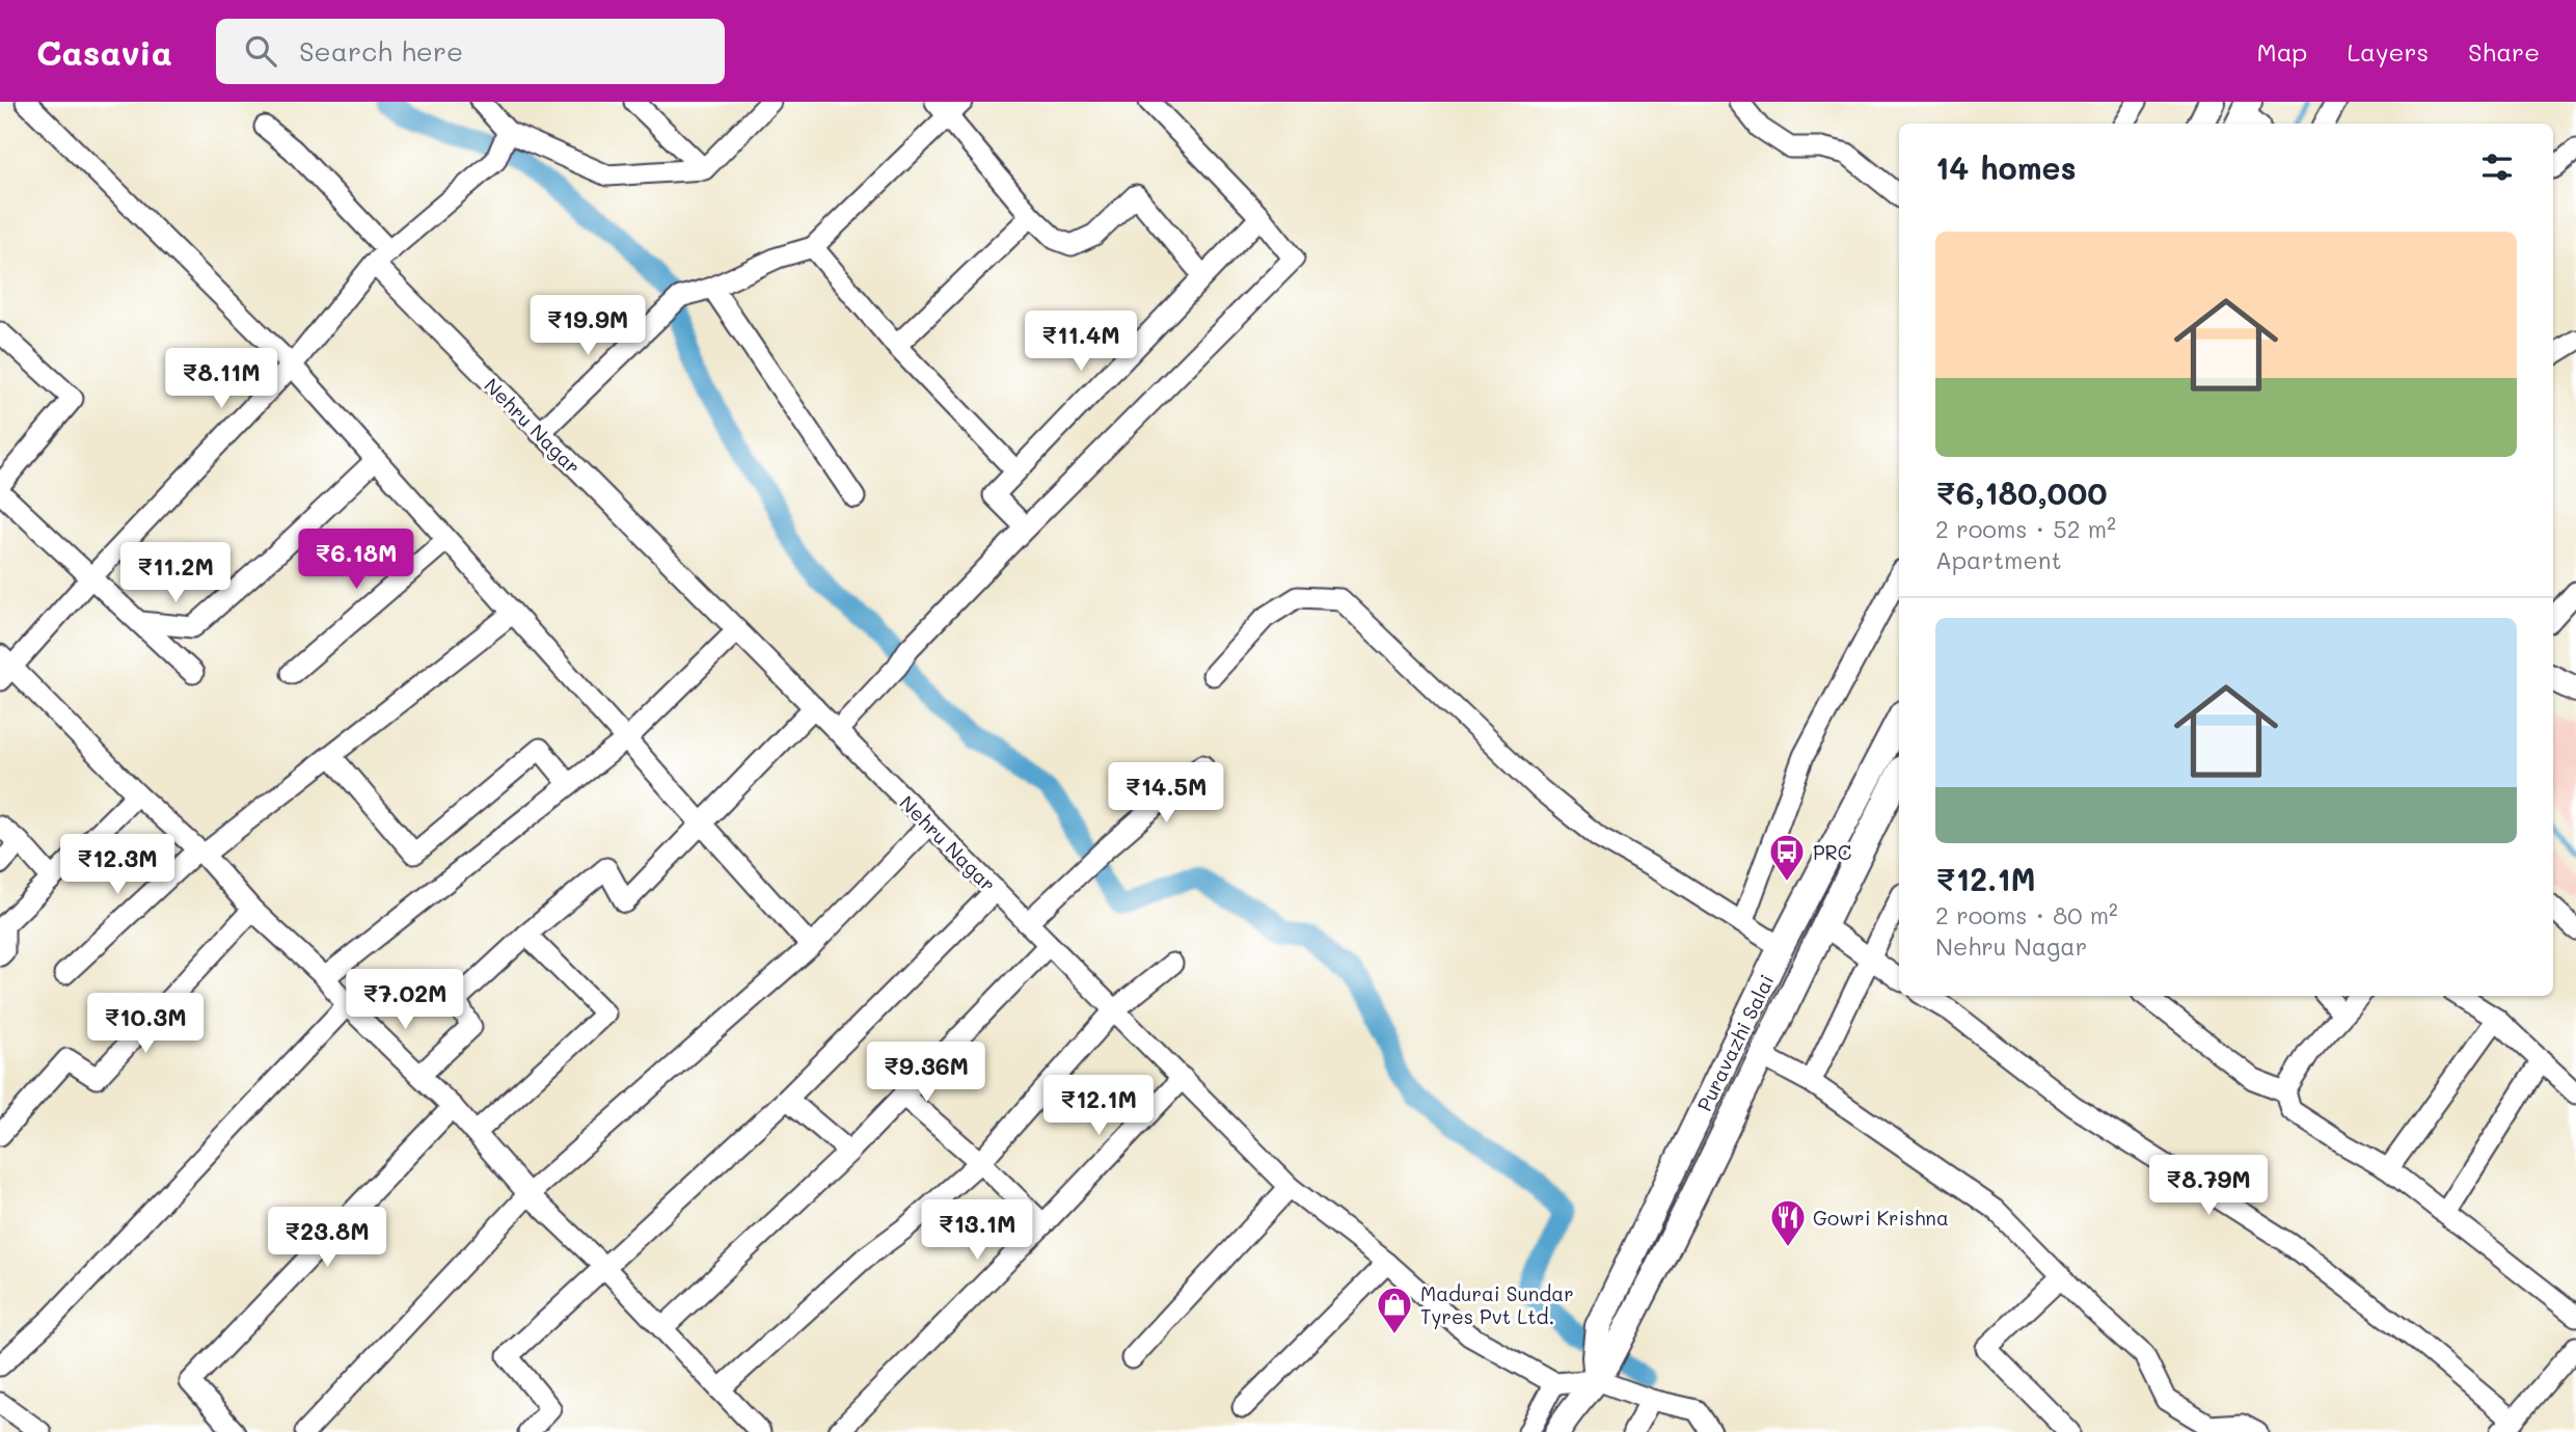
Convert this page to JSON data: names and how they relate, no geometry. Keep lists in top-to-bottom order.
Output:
{
  "streets": {
    "main road": ["Puravazhi Salai"],
    "street": ["Nehru Nagar"]
  },
  "places": {
    "bus stop": ["PRC"],
    "restaurant": ["Gowri Krishna"],
    "shop": ["Madurai Sundar Tyres Pvt Ltd."]
  },
  "page": {
    "header": "Casavia",
    "search": "Search here",
    "nav": ["Map", "Layers", "Share"],
    "heading": "14 homes",
    "list": [
      {
        "name": "₹6,180,000",
        "note": "2 rooms · 52 m² · Apartment"
      },
      {
        "name": "₹12.1M",
        "note": "2 rooms · 80 m² · Nehru Nagar"
      }
    ],
    "price": [
      "₹19.9M",
      "₹11.4M",
      "₹8.11M",
      "₹6.18M",
      "₹11.2M",
      "₹14.5M",
      "₹12.3M",
      "₹7.02M",
      "₹10.3M",
      "₹9.36M",
      "₹12.1M",
      "₹8.79M",
      "₹13.1M",
      "₹23.8M"
    ]
  }
}
